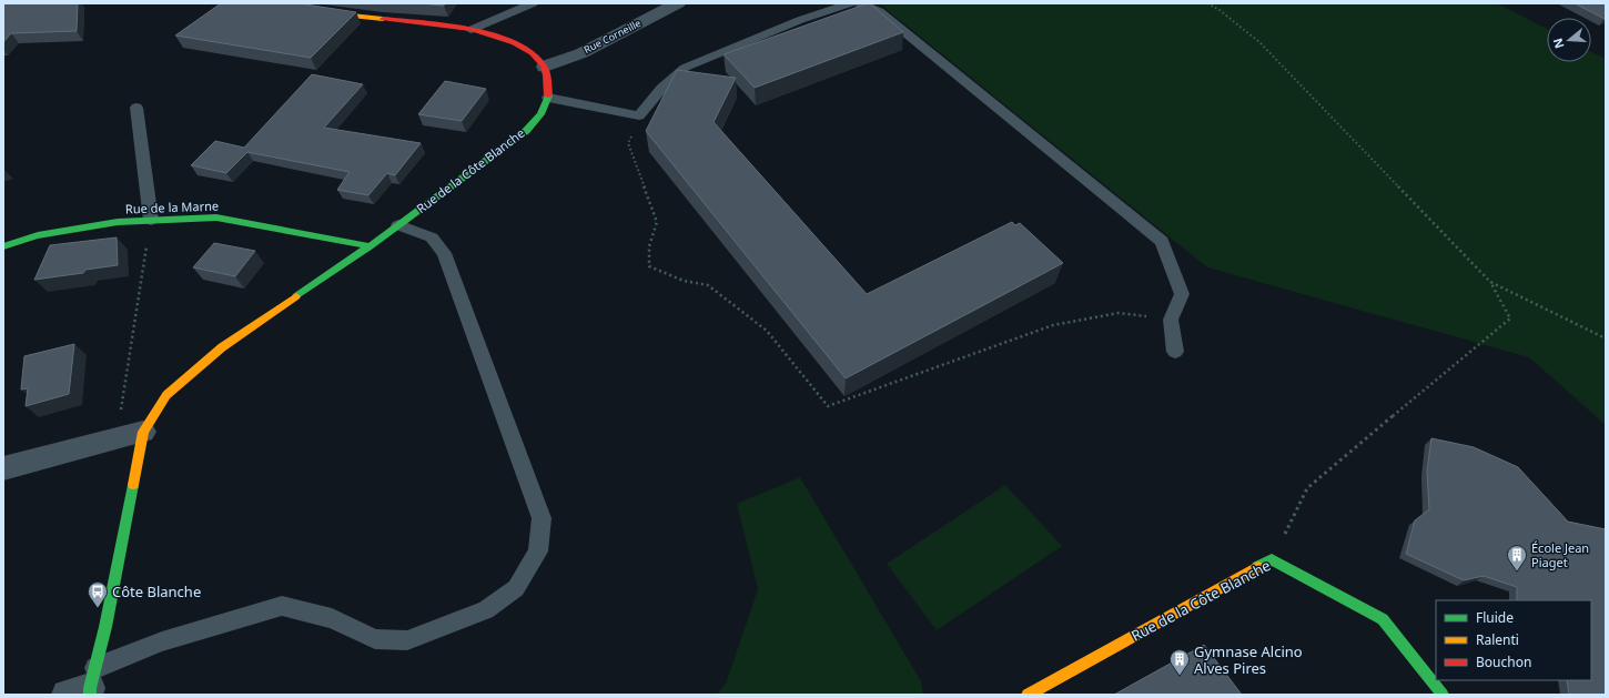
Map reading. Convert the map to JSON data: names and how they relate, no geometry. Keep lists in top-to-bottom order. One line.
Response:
{"streets":{"street":["Rue Corneille","Rue de la Côte Blanche","Rue de la Marne"]},"crossings":[["Rue de la Côte Blanche","Rue de la Marne"]],"places":{"building":["École Jean Piaget","Gymnase Alcino Alves Pires"],"bus stop":["Côte Blanche"]},"legend":["Fluide","Ralenti","Bouchon"],"north":"left"}
